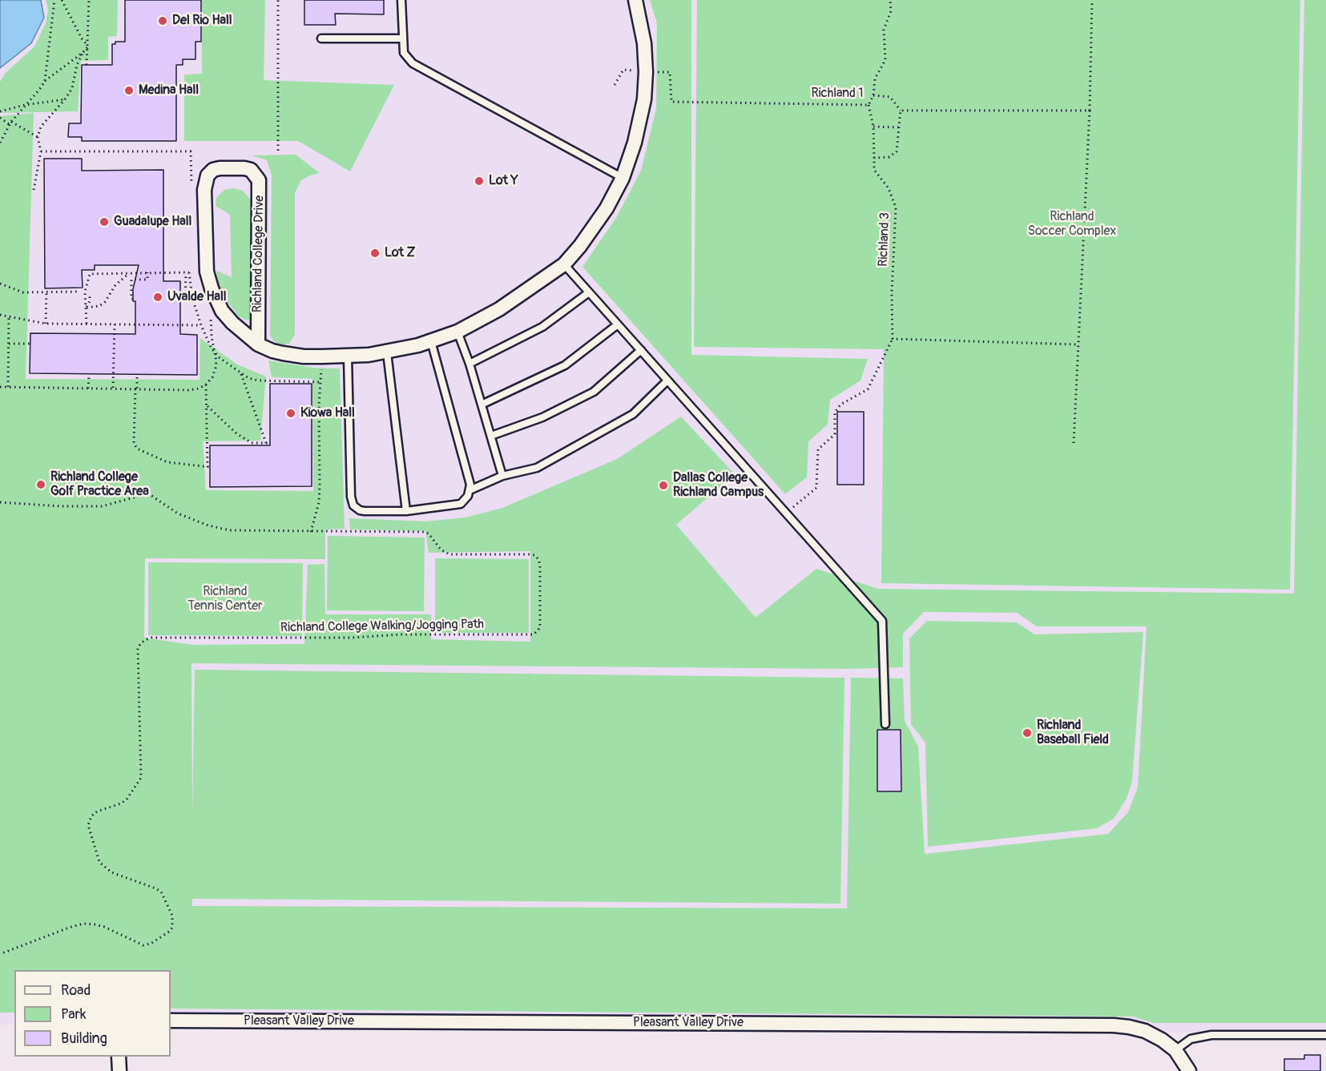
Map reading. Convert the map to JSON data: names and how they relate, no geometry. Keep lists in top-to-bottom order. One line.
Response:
{"streets":{"street":["Richland College Drive","Pleasant Valley Drive"],"path":["Richland 1","Richland 3","Richland College Walking/Jogging Path"]},"crossings":[["Richland 1","Richland 3"]],"parks":["Richland Soccer Complex","Richland Tennis Center"],"places":["Del Rio Hall","Medina Hall","Lot Y","Guadalupe Hall","Lot Z","Uvalde Hall","Kiowa Hall","Richland College Golf Practice Area","Dallas College Richland Campus","Richland Baseball Field"],"legend":["Road","Park","Building"]}
